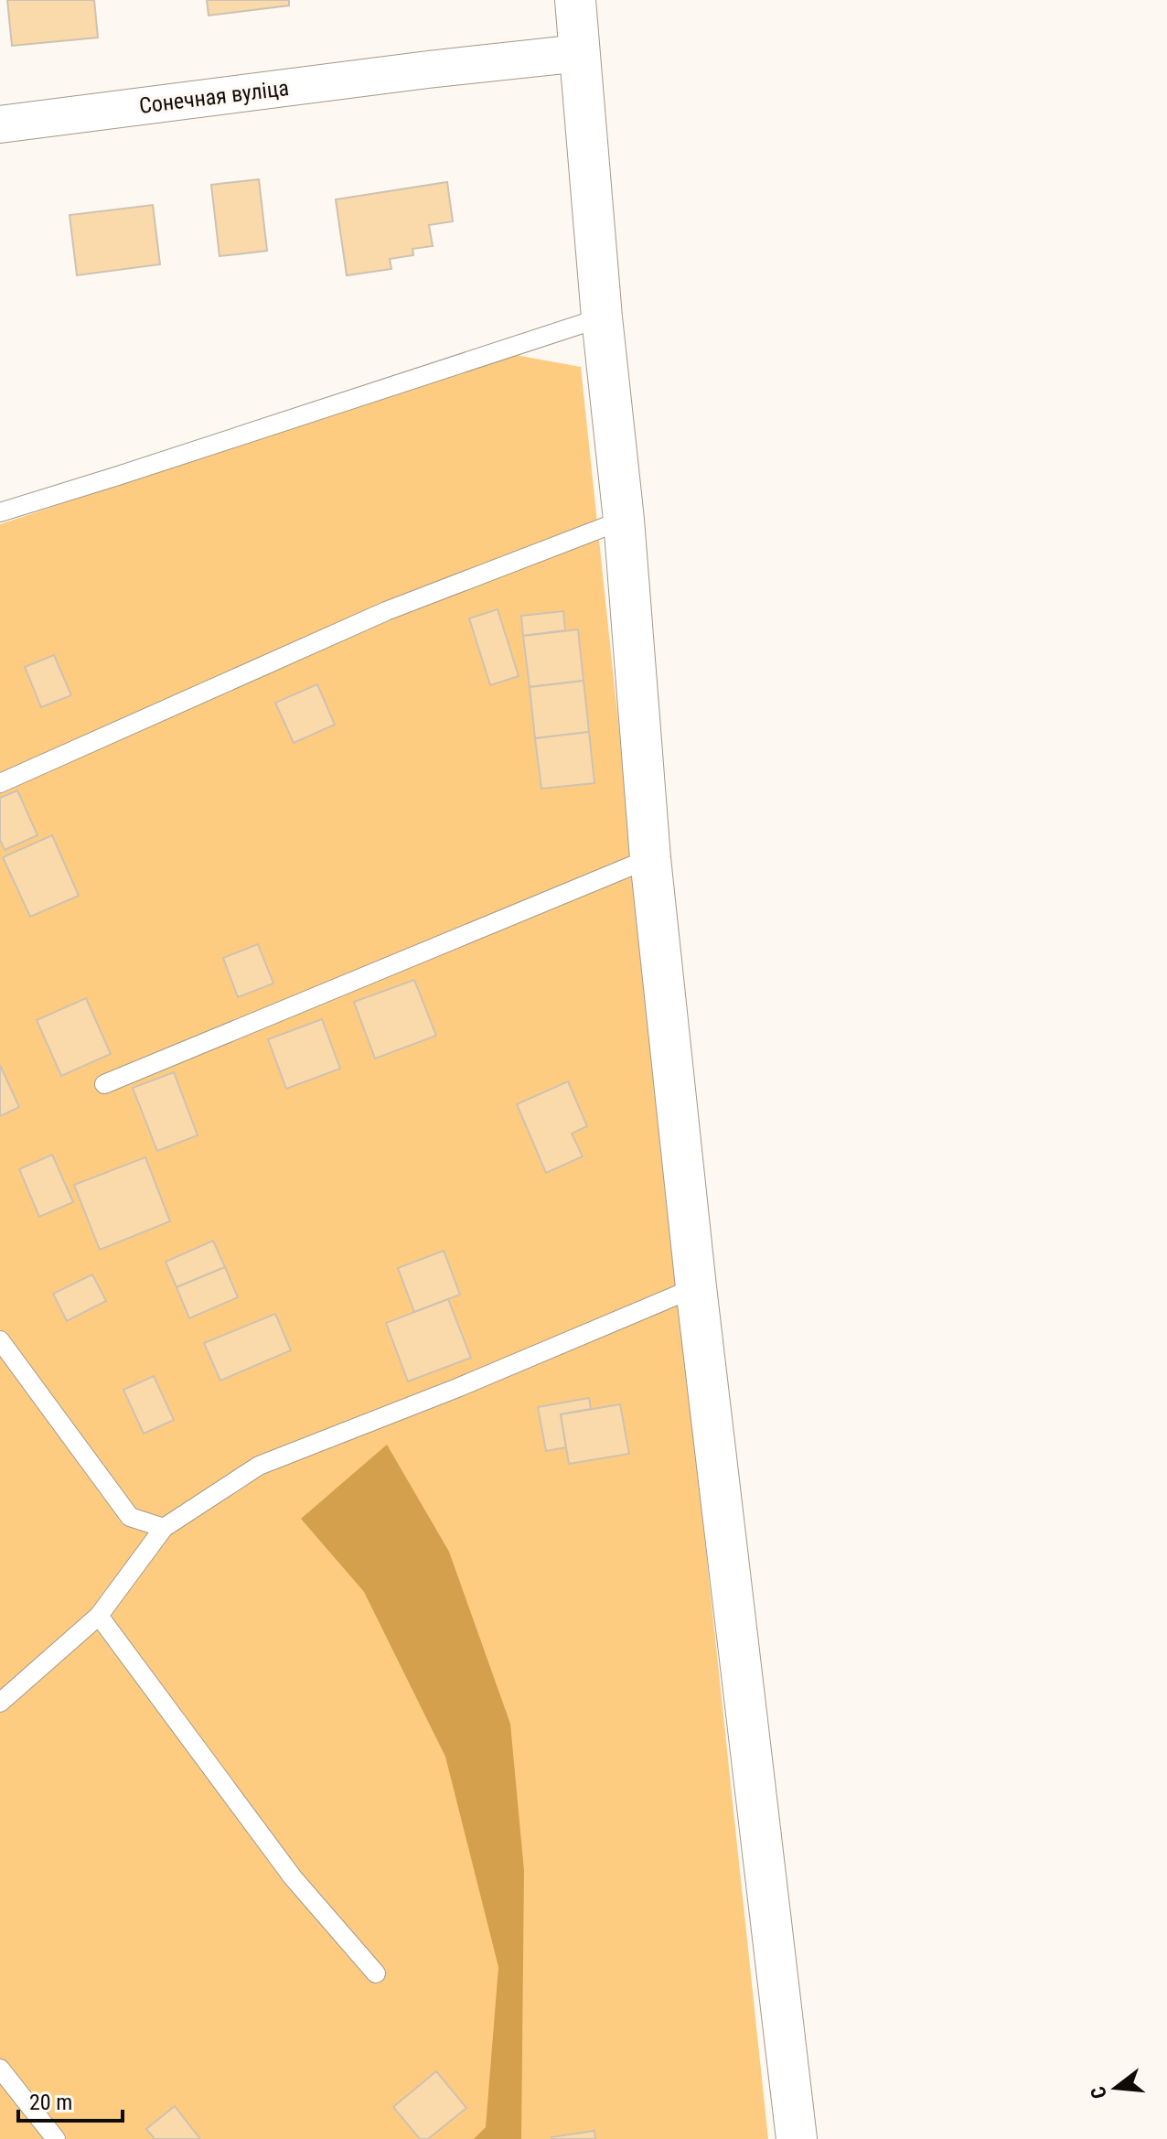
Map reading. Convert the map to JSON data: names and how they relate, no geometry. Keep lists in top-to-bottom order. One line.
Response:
{"streets":{"street":["Сонечная вуліца"]},"scale_bar":"20 m","north":"left"}
